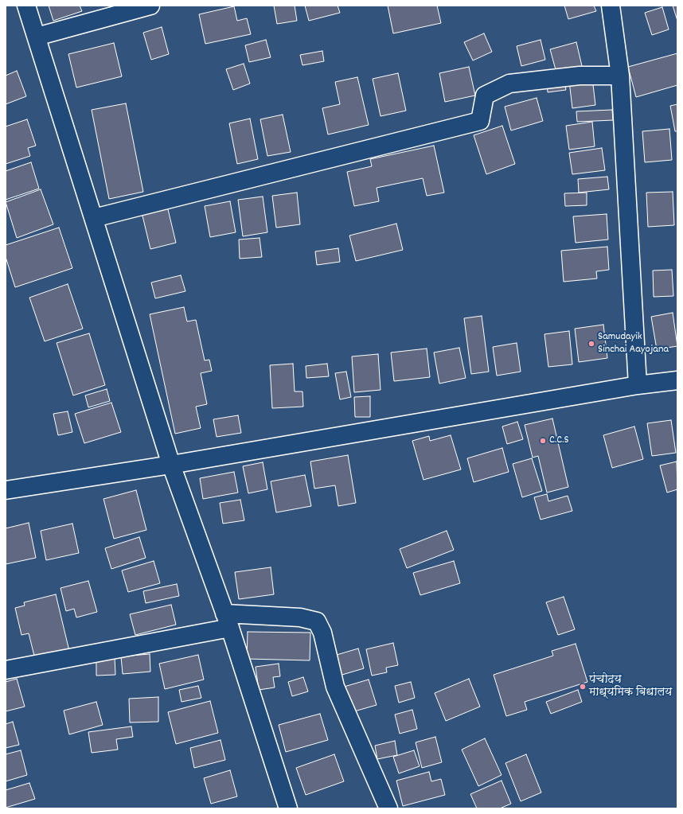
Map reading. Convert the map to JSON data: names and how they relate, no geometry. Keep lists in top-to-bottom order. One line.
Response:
{"places":["Samudayik Sinchai Aayojana","C.C.S","पंचोदय माध्यमिक बिधालय"]}
